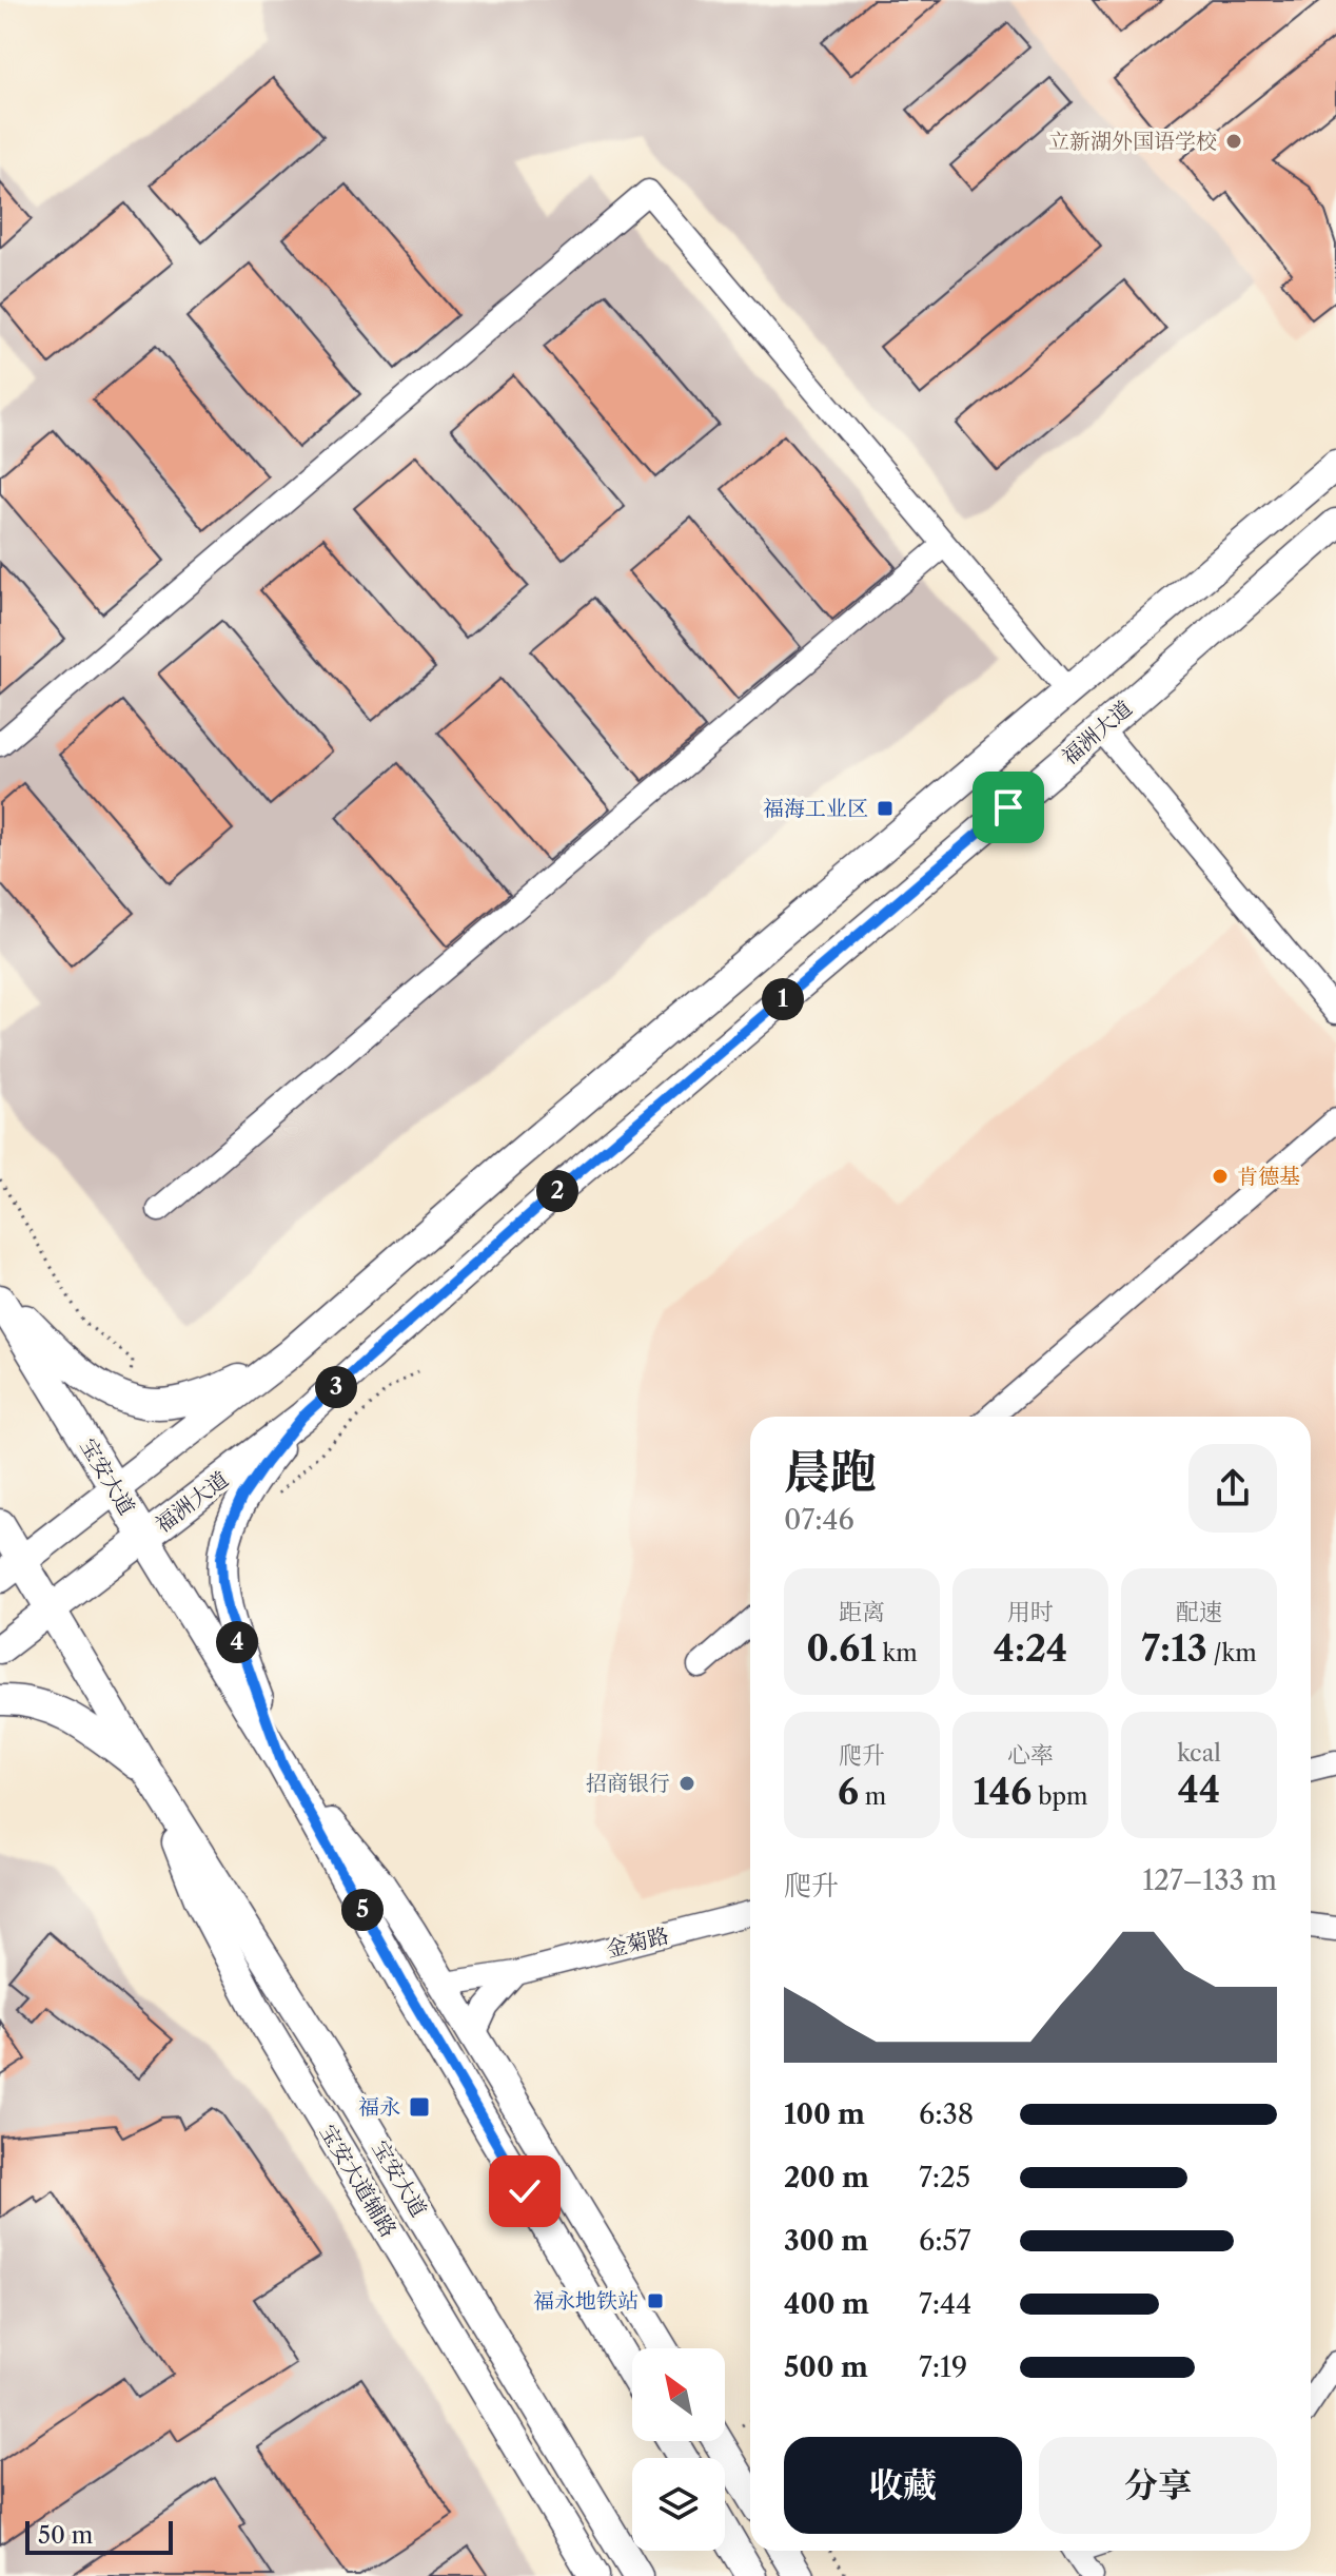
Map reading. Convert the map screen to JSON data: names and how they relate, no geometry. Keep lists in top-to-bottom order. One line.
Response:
{"streets":{"main road":["福洲大道","宝安大道","宝安大道辅路"],"street":["金菊路"]},"crossings":[["福洲大道","宝安大道"],["宝安大道","宝安大道辅路"]],"places":{"other":["立新湖外国语学校","肯德基","招商银行"],"transit":["福海工业区","福永","福永地铁站"]},"scale_bar":"50 m","north":"top left","page":{"pins":["1","2","3","4","5"],"heading":["晨跑","07:46"],"stats":[["距离","0.61 km"],["用时","4:24"],["配速","7:13 /km"],["爬升","6 m"],["心率","146 bpm"],["kcal","44"]],"chart":["爬升","127–133 m"],"list":[{"name":"100 m","note":"6:38"},{"name":"200 m","note":"7:25"},{"name":"300 m","note":"6:57"},{"name":"400 m","note":"7:44"},{"name":"500 m","note":"7:19"}],"buttons":["收藏","分享"],"scale":"50 m"}}
